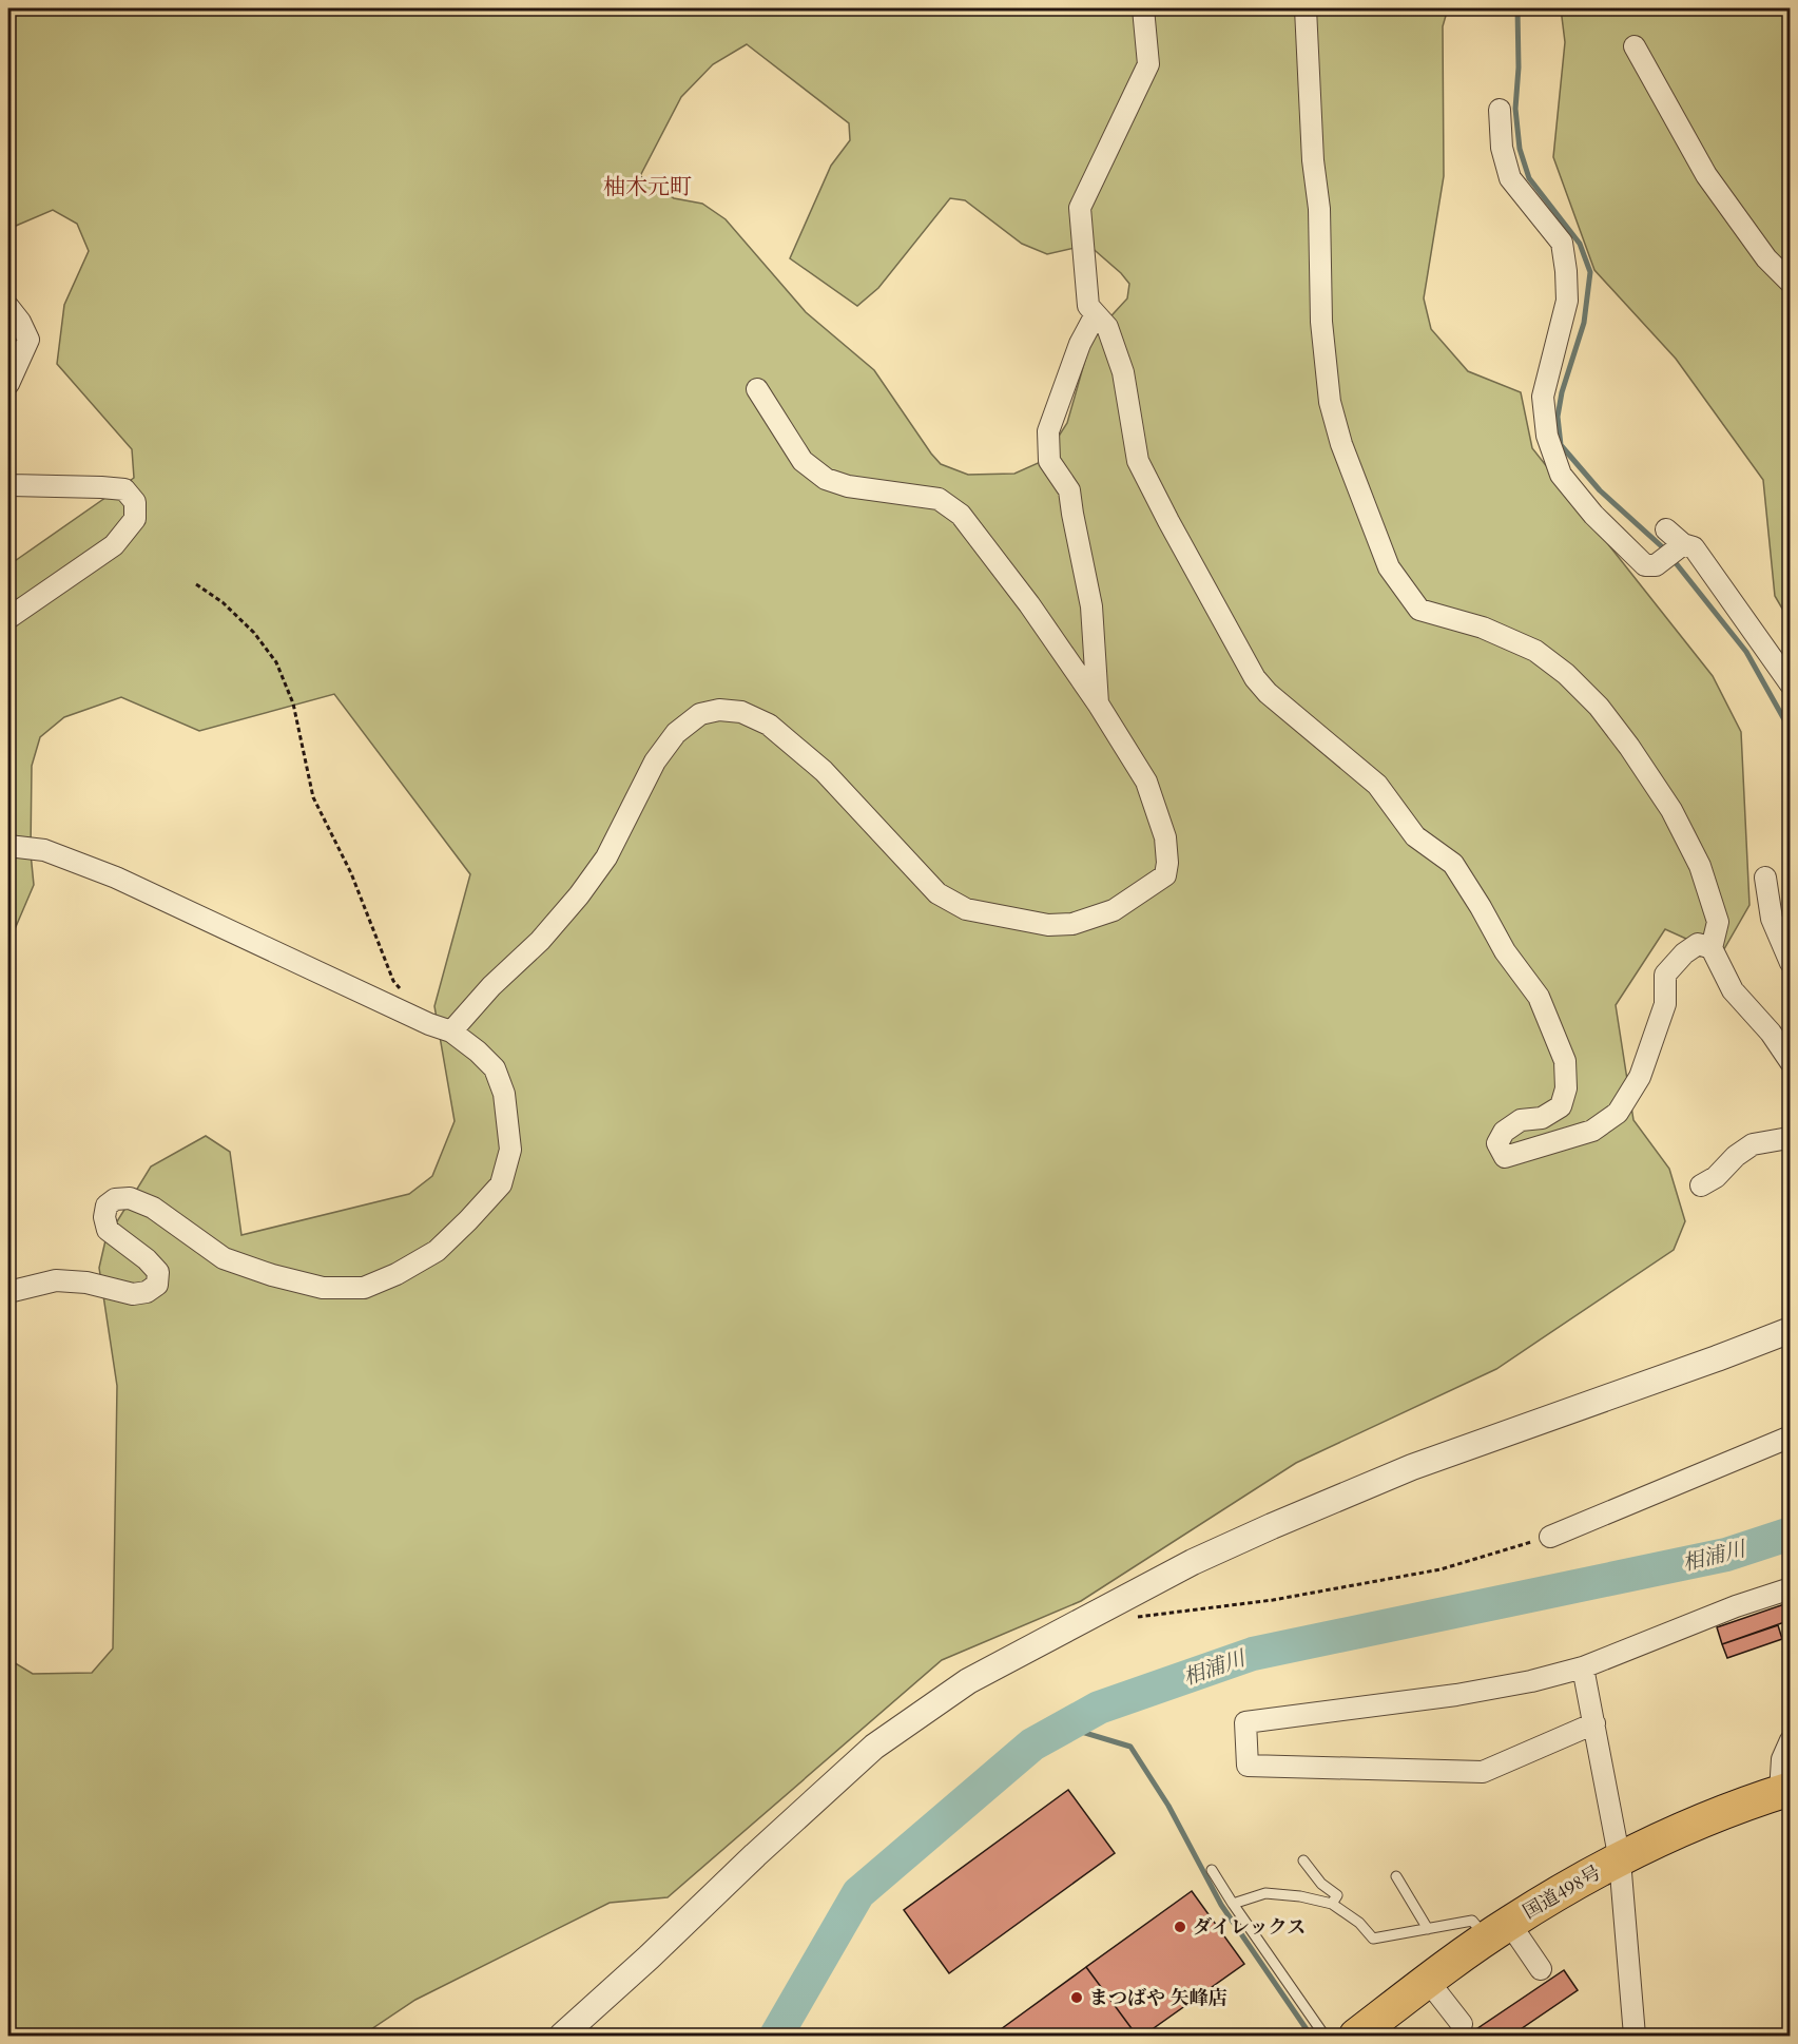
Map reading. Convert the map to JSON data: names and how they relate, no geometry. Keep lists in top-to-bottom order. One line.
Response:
{"streets":{"highway":["国道498号"]},"districts":["柚木元町"],"water":["相浦川"],"places":["ダイレックス","まつばや 矢峰店"]}
